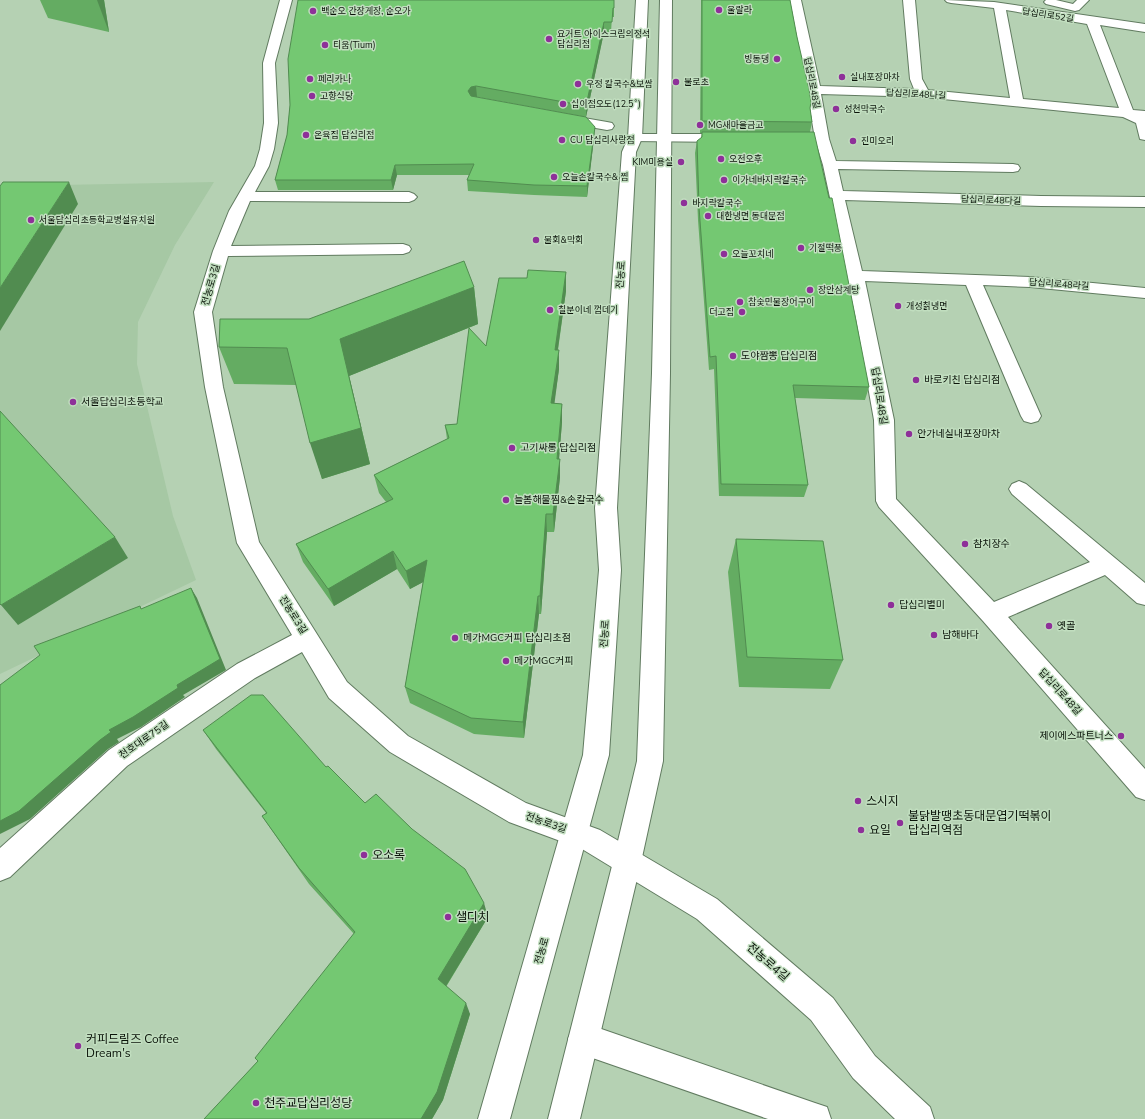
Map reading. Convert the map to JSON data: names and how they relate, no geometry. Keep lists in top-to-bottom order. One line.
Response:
{"streets":{"street":["답십리로52길","답십리로48길","답십리로48나길","답십리로48다길","전농로","답십리로48라길","전농로3길","천호대로75길","전농로4길"]},"crossings":[["답십리로48길","답십리로48나길"],["답십리로48길","답십리로48다길"],["답십리로48길","답십리로48라길"],["전농로","전농로3길"],["전농로","전농로4길"],["전농로3길","천호대로75길"],["전농로3길","전농로4길"]],"places":["울랄라","백순오 간장게장, 순오가","요거트 아이스크림의정석 답십리점","티움(Tium)","빙동댕","실내포장마차","페리카나","불로초","우정 칼국수&보쌈","고향식당","십이점오도(12.5˚)","성천막국수","MG새마을금고","온육집 답십리점","CU 답십리사랑점","진미오리","오전오후","KIM미용실","오늘손칼국수& 찜","이가네바지락칼국수","바지락칼국수","대한냉면 동대문점","서울답십리초등학교병설유치원","물회&막회","기절떡풍","오늘꼬치네","장안삼계탕","참숯민물장어구이","개성칡냉면","칠분이네 껍데기","더고집","도야짬뽕 답십리점","바로키친 답십리점","서울답십리초등학교","안가네실내포장마차","고기싸롱 답십리점","늘봄해물찜&손칼국수","참치장수","답십리별미","옛골","남해바다","메가MGC커피 답십리초점","메가MGC커피","제이에스파트너스","스시지","불닭발땡초동대문엽기떡볶이 답십리역점","요일","오소록","샐디치","커피드림즈 Coffee Dream's","천주교답십리성당"]}
